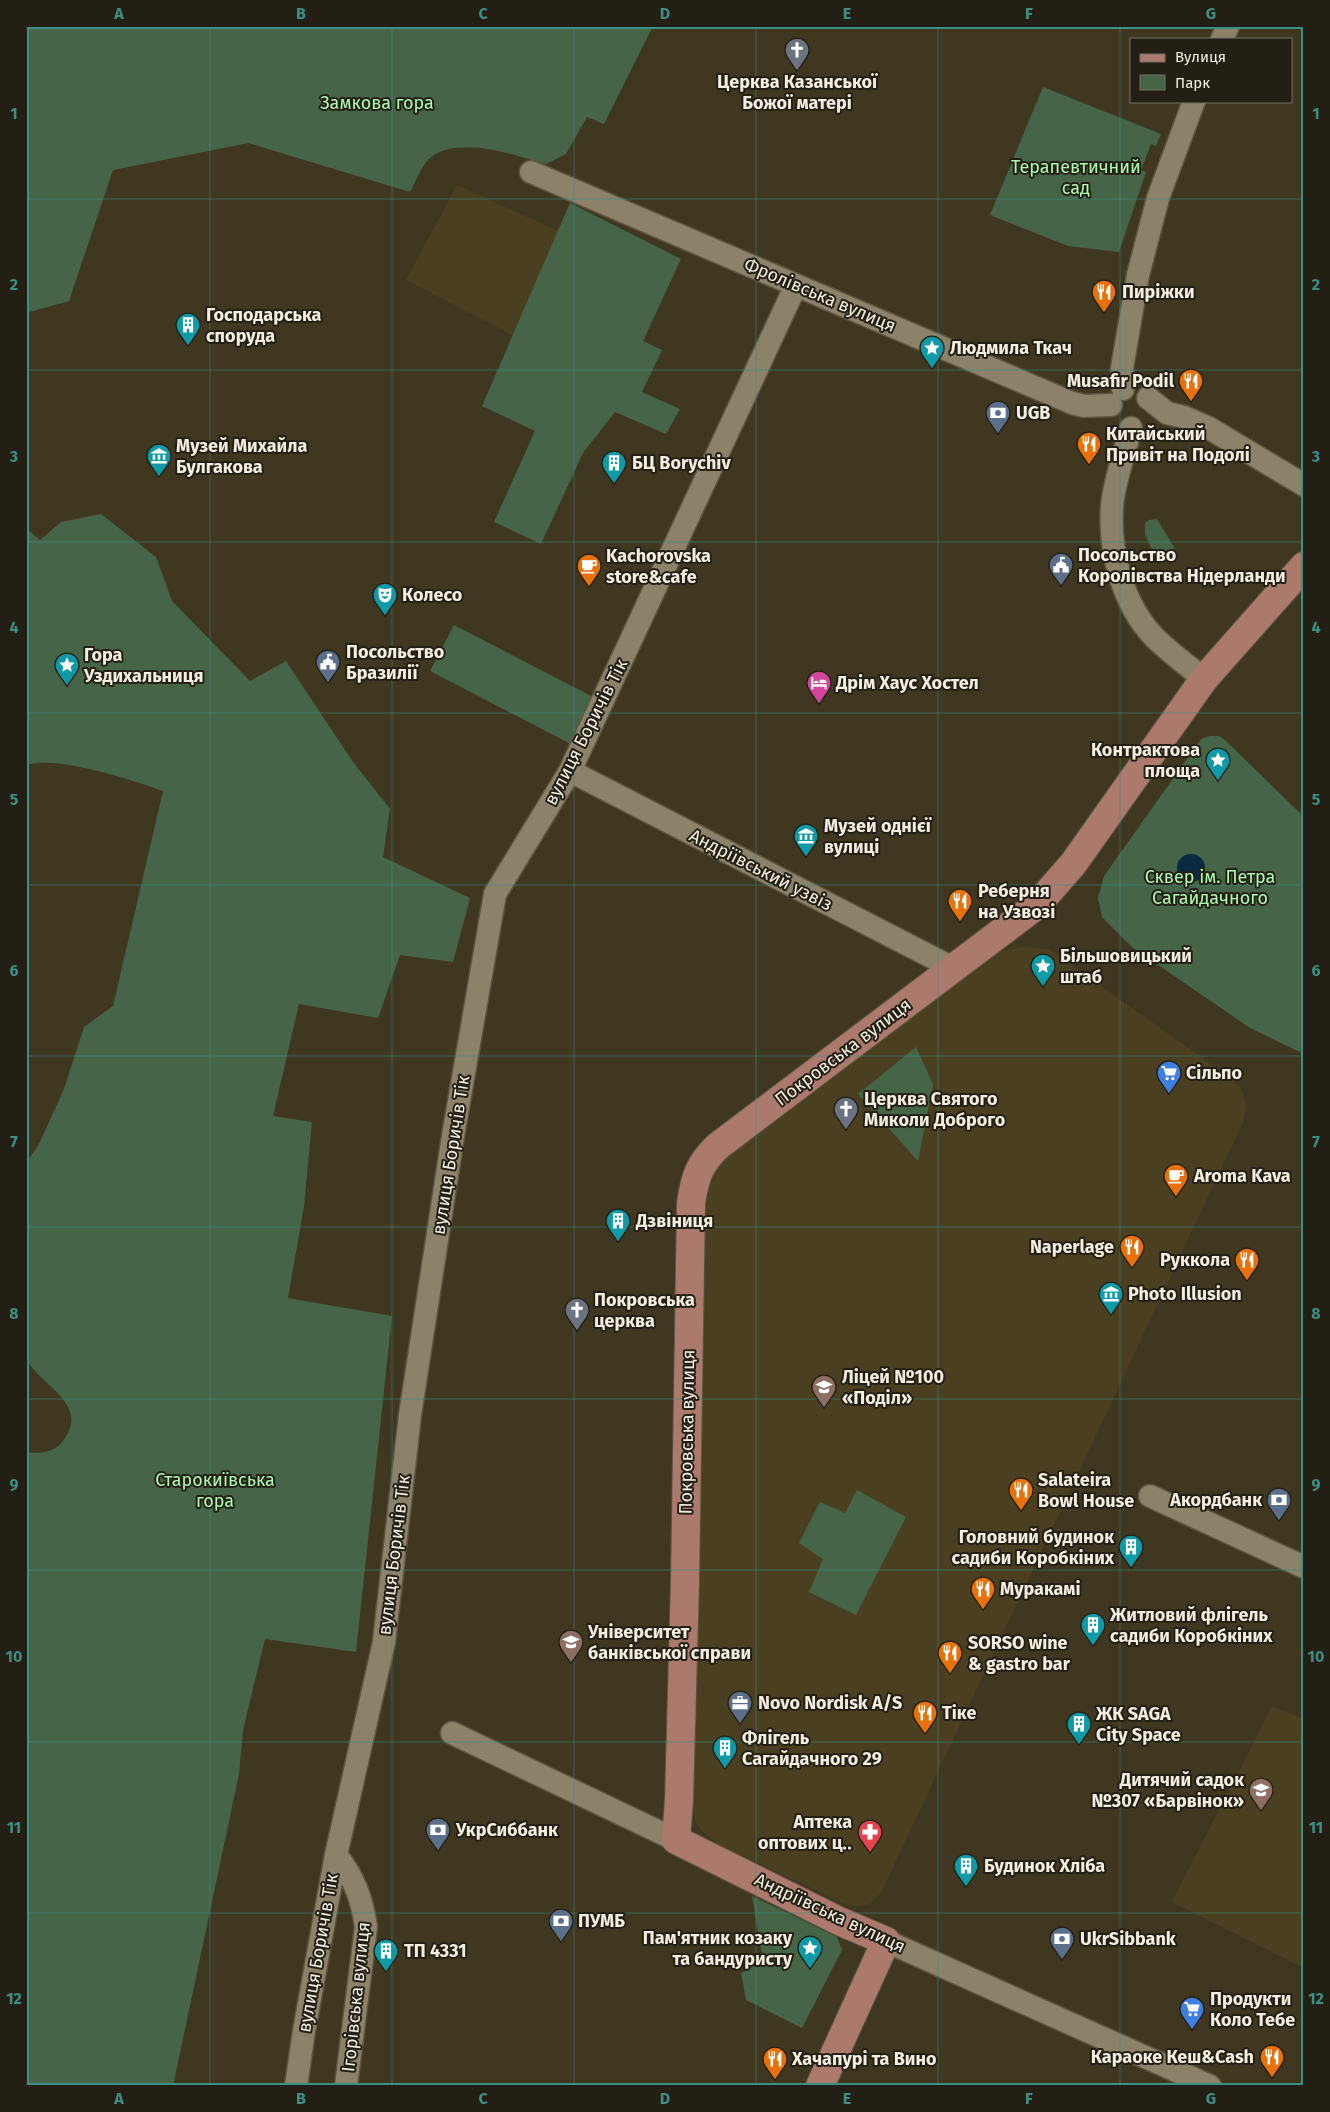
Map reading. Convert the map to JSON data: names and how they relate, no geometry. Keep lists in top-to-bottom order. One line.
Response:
{"streets":{"street":["Фролівська вулиця","вулиця Боричів Тік","Андріївський узвіз","Покровська вулиця","Андріївська вулиця","Ігорівська вулиця"]},"crossings":[["Фролівська вулиця","вулиця Боричів Тік"],["вулиця Боричів Тік","Андріївський узвіз"],["вулиця Боричів Тік","Ігорівська вулиця"],["Андріївський узвіз","Покровська вулиця"],["Покровська вулиця","Андріївська вулиця"]],"parks":["Замкова гора","Терапевтичний сад","Сквер ім. Петра Сагайдачного","Старокиївська гора"],"places":{"church":["Церква Казанської Божої матері","Церква Святого Миколи Доброго","Покровська церква"],"restaurant":["Пиріжки","Musafir Podil","Китайський Привіт на Подолі","Реберня на Узвозі","Naperlage","Руккола","Salateira Bowl House","Муракамі","SORSO wine & gastro bar","Тіке","Караоке Кеш&Cash","Хачапурі та Вино"],"building":["Господарська споруда","БЦ Borychiv","Дзвіниця","Головний будинок садиби Коробкіних","Житловий флігель садиби Коробкіних","ЖК SAGA City Space","Флігель Сагайдачного 29","Будинок Хліба","ТП 4331"],"place":["Людмила Ткач","Гора Уздихальниця","Контрактова площа","Більшовицький штаб","Пам'ятник козаку та бандуристу"],"bank":["UGB","Акордбанк","УкрСиббанк","ПУМБ","UkrSibbank"],"museum":["Музей Михайла Булгакова","Музей однієї вулиці","Photo Illusion"],"public building":["Посольство Королівства Нідерланди","Посольство Бразилії"],"cafe":["Kachorovska store&cafe","Aroma Kava"],"theatre":["Колесо"],"hotel":["Дрім Хаус Хостел"],"supermarket":["Сільпо","Продукти Коло Тебе"],"school or university":["Ліцей №100 «Поділ»","Університет банківської справи","Дитячий садок №307 «Барвінок»"],"office":["Novo Nordisk A/S"],"pharmacy":["Аптека оптових ц‥"]},"legend":["Вулиця","Парк"],"grid":{"columns":["A","B","C","D","E","F","G"],"rows":["1","2","3","4","5","6","7","8","9","10","11","12"]}}
